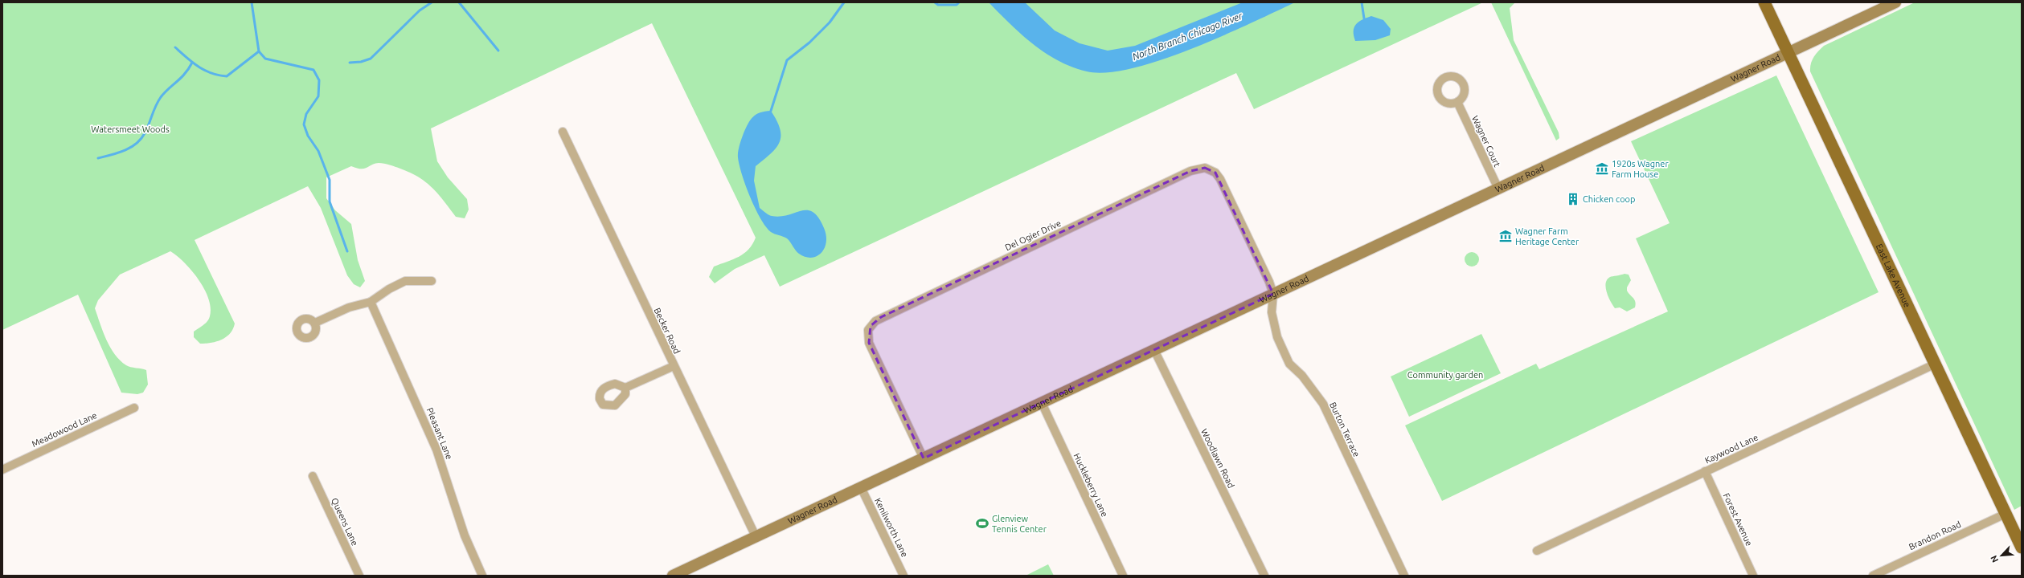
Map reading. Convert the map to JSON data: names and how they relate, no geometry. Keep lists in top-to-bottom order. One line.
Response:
{"streets":{"main road":["East Lake Avenue"],"street":["Wagner Road","Wagner Court","Del Ogier Drive","Becker Road","Meadowood Lane","Burton Terrace","Pleasant Lane","Kaywood Lane","Woodlawn Road","Huckleberry Lane","Forest Avenue","Queens Lane","Kenilworth Lane","Brandon Road"]},"crossings":[["Wagner Road","Wagner Court"],["Wagner Road","Del Ogier Drive"],["Wagner Road","East Lake Avenue"],["Wagner Road","Becker Road"],["Wagner Road","Burton Terrace"],["Wagner Road","Woodlawn Road"],["Wagner Road","Huckleberry Lane"],["Wagner Road","Kenilworth Lane"],["Del Ogier Drive","Burton Terrace"],["East Lake Avenue","Kaywood Lane"],["East Lake Avenue","Brandon Road"],["Kaywood Lane","Forest Avenue"]],"water":["North Branch Chicago River"],"parks":["Watersmeet Woods","Community garden"],"places":{"museum":["1920s Wagner Farm House","Wagner Farm Heritage Center"],"building":["Chicken coop"],"sports":["Glenview Tennis Center"]},"north":"bottom left"}
